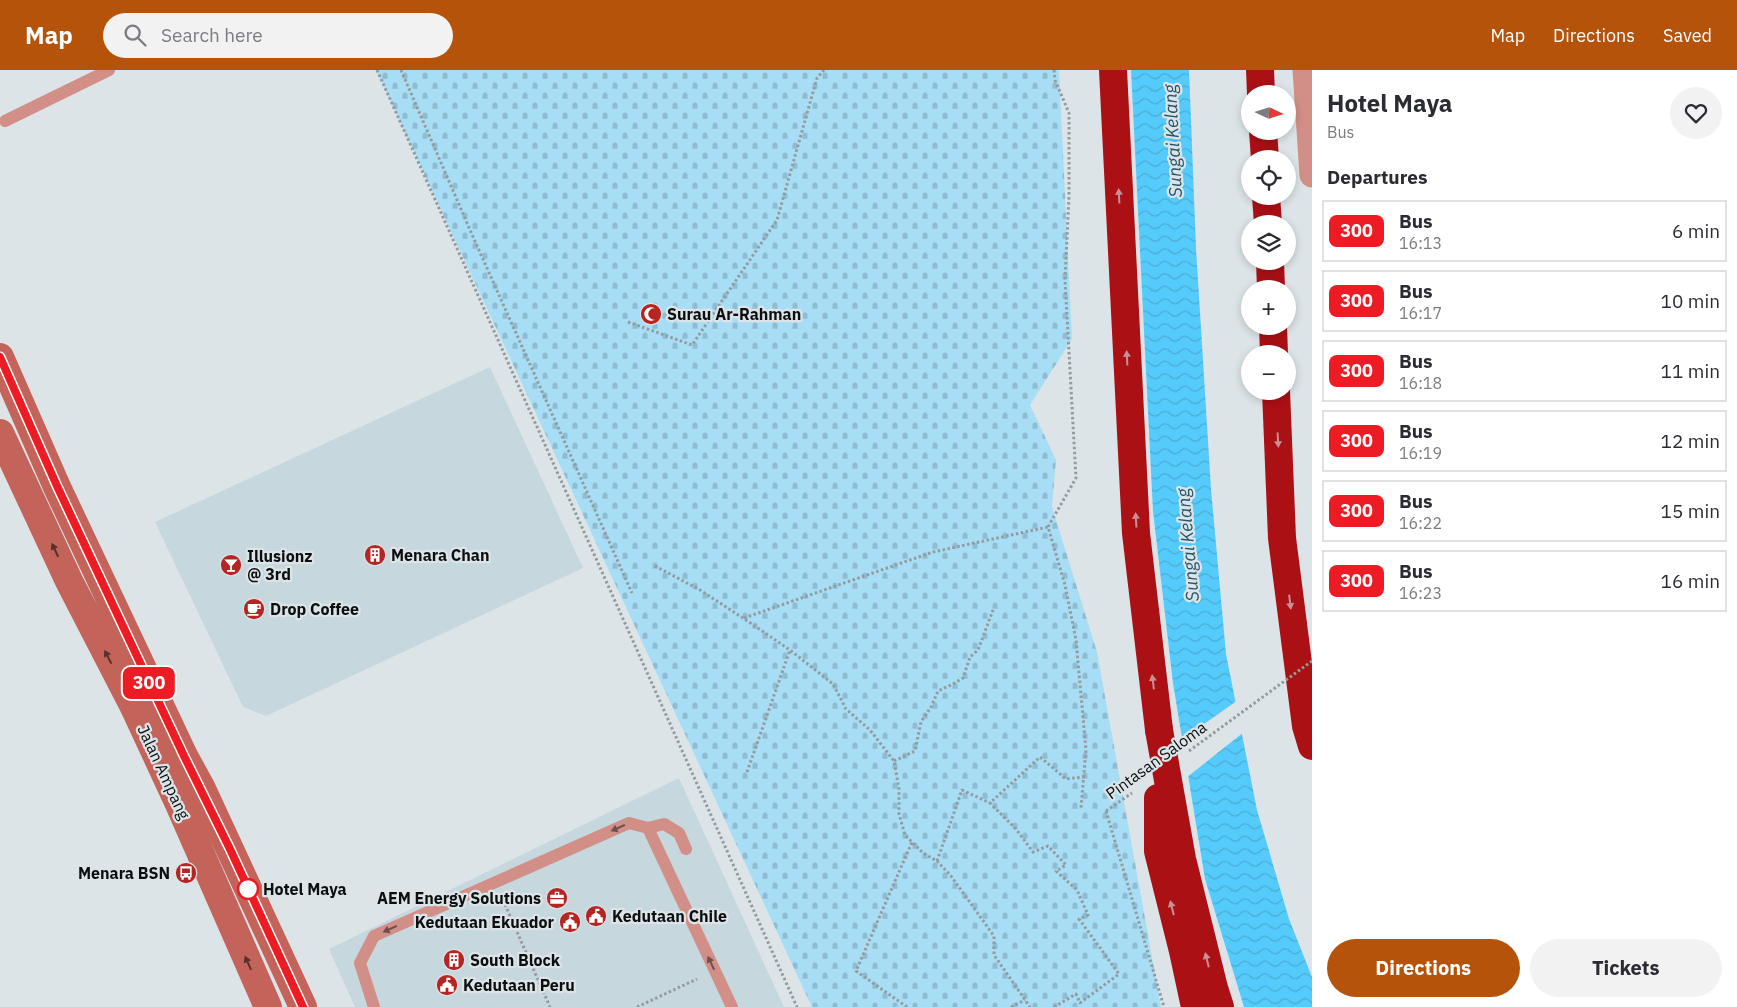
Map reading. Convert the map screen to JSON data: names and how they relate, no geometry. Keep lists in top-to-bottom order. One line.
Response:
{"streets":{"main road":["Jalan Ampang"],"path":["Pintasan Saloma"]},"water":["Sungai Kelang"],"places":{"mosque":["Surau Ar-Rahman"],"building":["Menara Chan","South Block"],"bar":["Illusionz @ 3rd"],"cafe":["Drop Coffee"],"bus stop":["Menara BSN"],"other":["Hotel Maya"],"office":["AEM Energy Solutions"],"public building":["Kedutaan Chile","Kedutaan Ekuador","Kedutaan Peru"]},"lines":["bus line 300"],"north":"right","page":{"header":"Map","search":"Search here","nav":["Map","Directions","Saved"],"on_map":"300","heading":[["Hotel Maya","Bus"],"Departures"],"map_buttons":["+","−"],"list":[{"mark":"300","name":"Bus","note":"16:13","value":"6 min"},{"mark":"300","name":"Bus","note":"16:17","value":"10 min"},{"mark":"300","name":"Bus","note":"16:18","value":"11 min"},{"mark":"300","name":"Bus","note":"16:19","value":"12 min"},{"mark":"300","name":"Bus","note":"16:22","value":"15 min"},{"mark":"300","name":"Bus","note":"16:23","value":"16 min"}],"buttons":["Directions","Tickets"]}}
